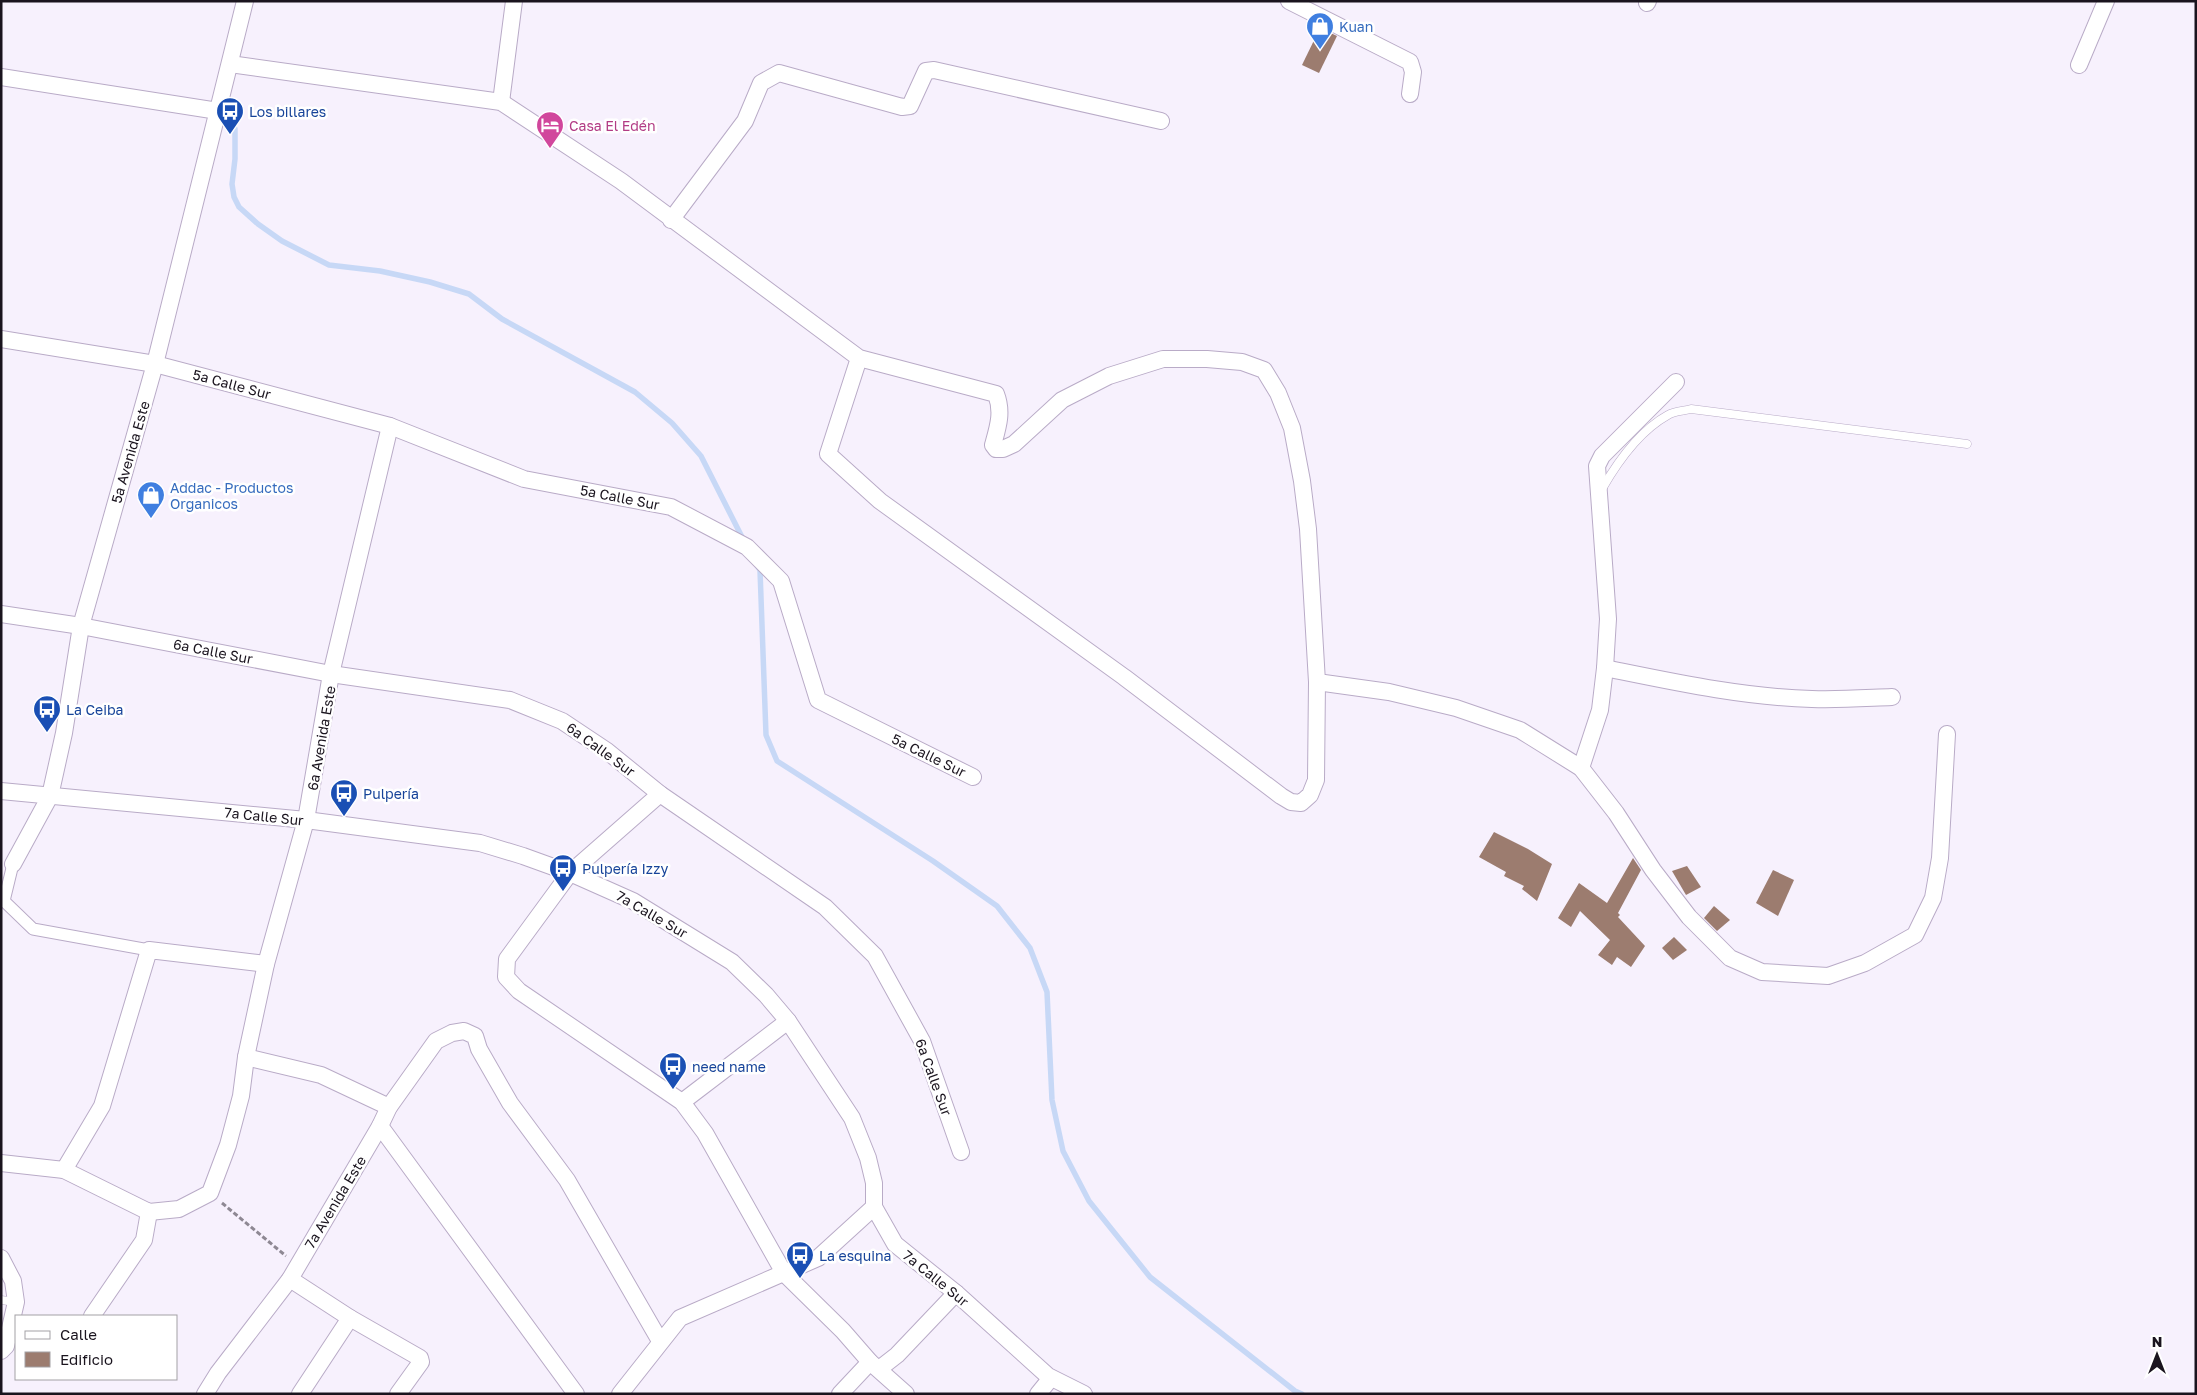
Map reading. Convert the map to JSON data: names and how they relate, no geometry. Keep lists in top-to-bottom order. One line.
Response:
{"streets":{"street":["5a Calle Sur","5a Avenida Este","6a Calle Sur","6a Avenida Este","7a Calle Sur","7a Avenida Este"]},"crossings":[["5a Calle Sur","5a Avenida Este"],["5a Calle Sur","6a Avenida Este"],["5a Avenida Este","6a Calle Sur"],["5a Avenida Este","7a Calle Sur"],["6a Calle Sur","6a Avenida Este"],["6a Avenida Este","7a Calle Sur"]],"places":{"shop":["Kuan","Addac - Productos Organicos"],"bus stop":["Los billares","La Ceiba","Pulpería","Pulpería Izzy","need name","La esquina"],"hotel":["Casa El Edén"]},"legend":["Calle","Edificio"],"north":"top"}
